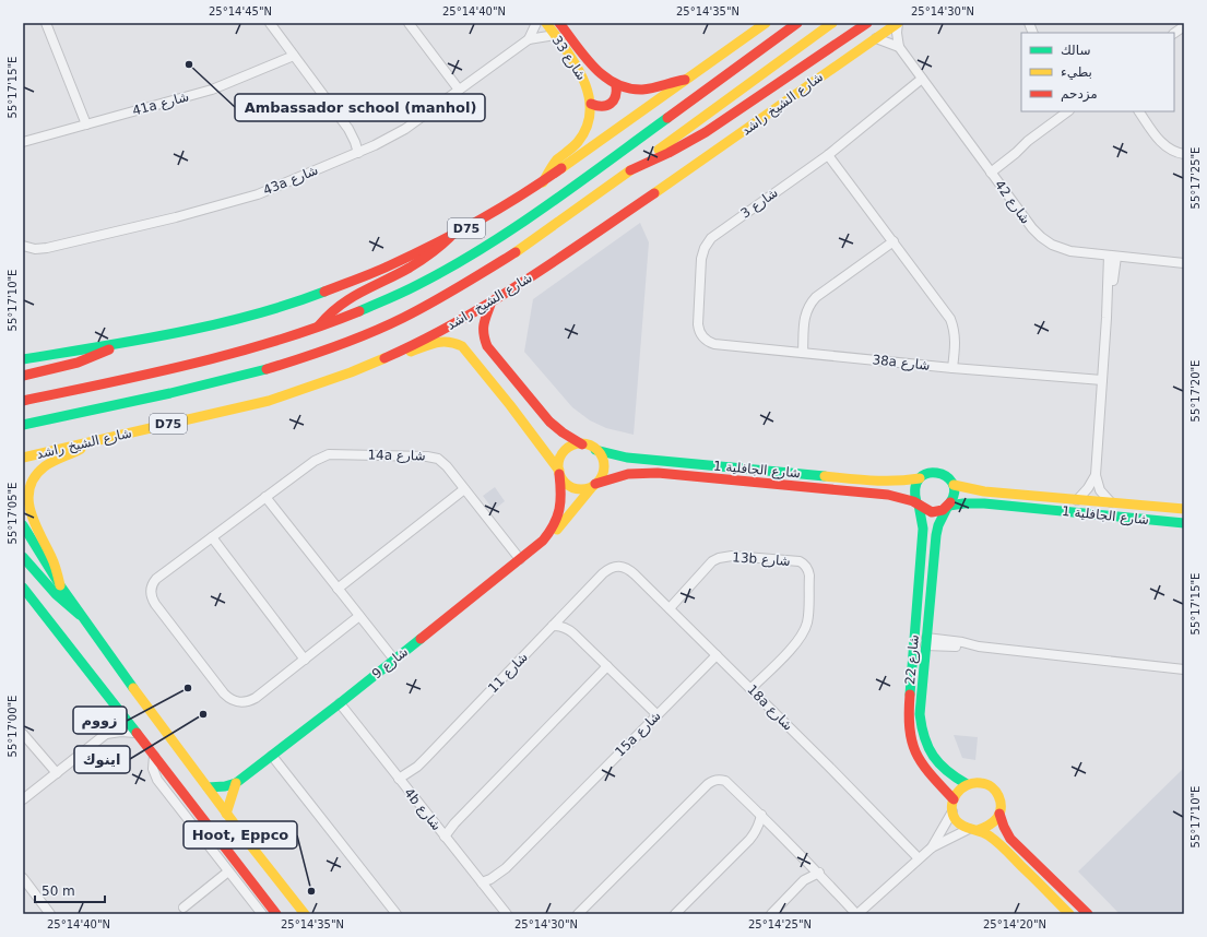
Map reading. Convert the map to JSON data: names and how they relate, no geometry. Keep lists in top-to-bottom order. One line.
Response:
{"streets":{"main road":["شارع 33","شارع الشيخ راشد","D75","شارع الجافلية 1","شارع 22","شارع 9"],"street":["41a شارع","43a شارع","شارع 42","شارع 3","38a شارع","14a شارع","13b شارع","شارع 11","18a شارع","15a شارع","4b شارع"]},"crossings":[["شارع 33","43a شارع"],["شارع 33","D75"],["شارع 42","شارع 3"],["شارع 3","38a شارع"],["14a شارع","شارع 9"],["شارع الجافلية 1","شارع 22"],["شارع الجافلية 1","شارع 9"],["13b شارع","18a شارع"],["شارع 9","4b شارع"],["شارع 11","18a شارع"],["شارع 11","4b شارع"],["18a شارع","15a شارع"],["15a شارع","4b شارع"]],"places":["Ambassador school (manhol)","زووم","اينوك","Hoot, Eppco"],"legend":["سالك","بطيء","مزدحم"],"scale_bar":"50 m","coordinates":["25°14'45\"N","25°14'40\"N","25°14'35\"N","25°14'30\"N","55°17'15\"E","55°17'25\"E","55°17'10\"E","55°17'20\"E","55°17'05\"E","55°17'00\"E","25°14'25\"N","25°14'20\"N"]}
